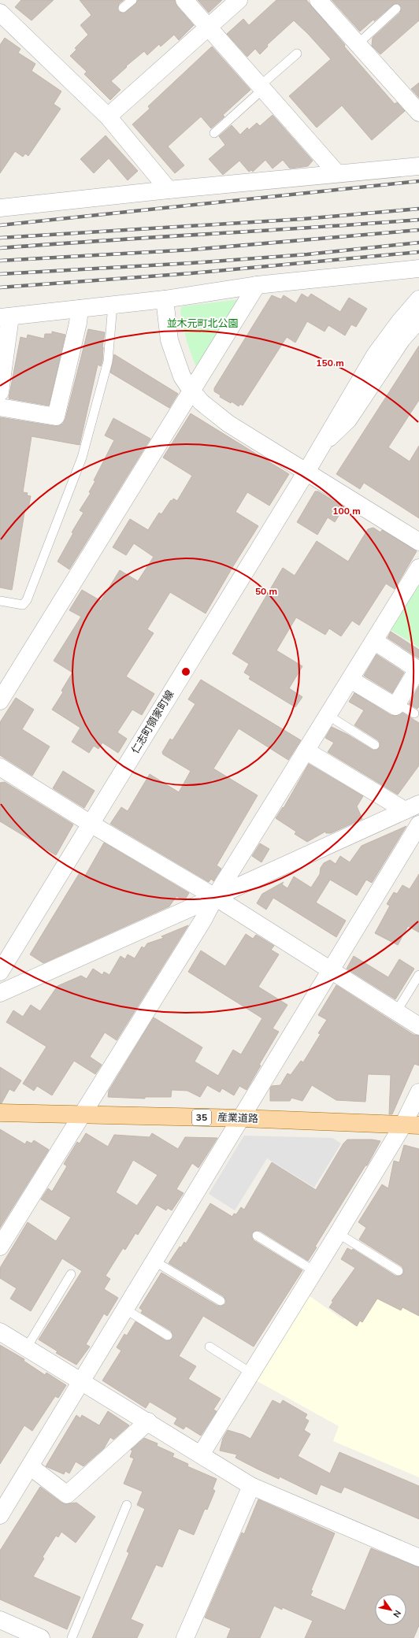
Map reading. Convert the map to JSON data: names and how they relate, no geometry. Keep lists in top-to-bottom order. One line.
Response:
{"streets":{"main road":["35","産業道路"],"street":["仁志町領家町線"]},"parks":["並木元町北公園"],"north":"bottom right","rings":["150 m","100 m","50 m"]}
